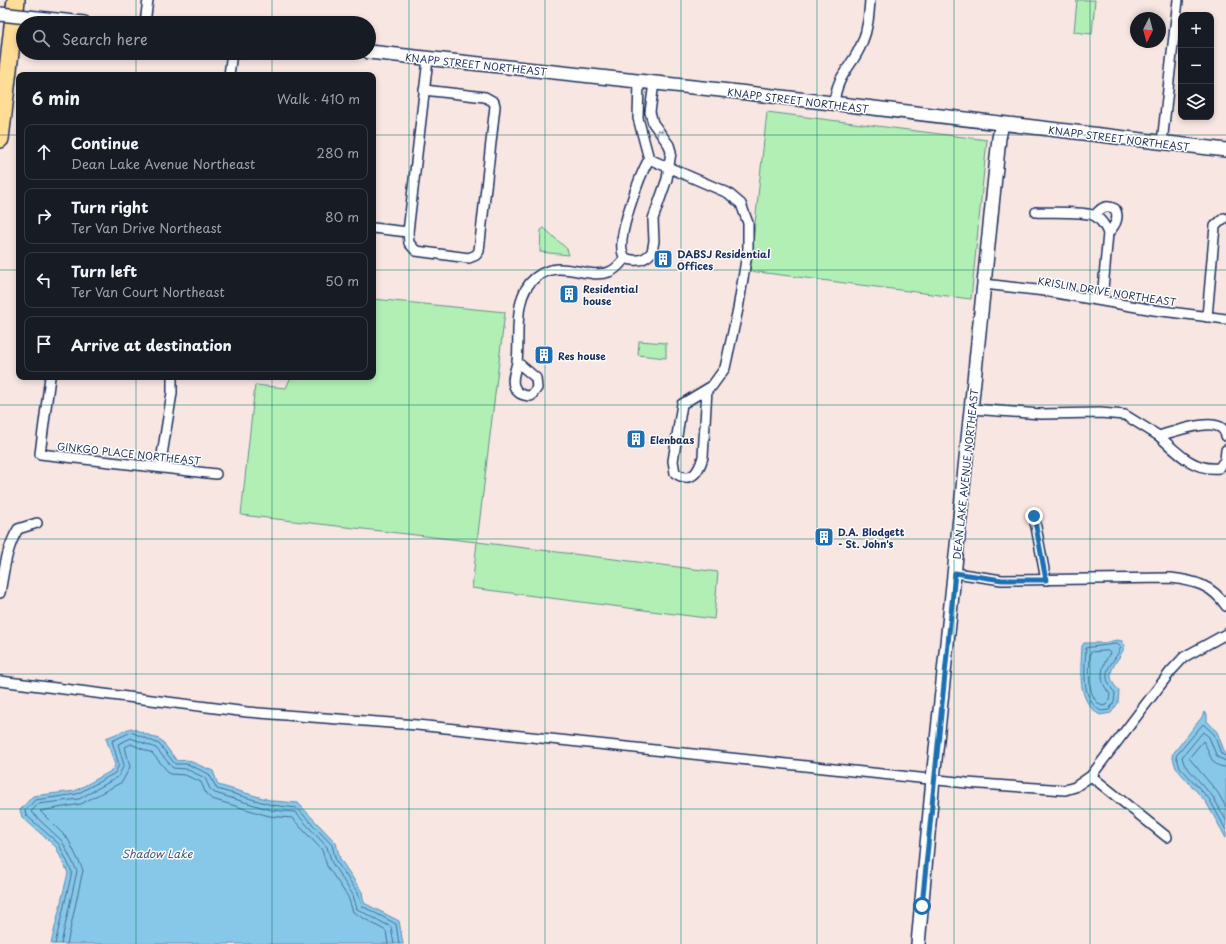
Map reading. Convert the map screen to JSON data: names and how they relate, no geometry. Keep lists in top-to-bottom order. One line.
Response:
{"streets":{"main road":["KNAPP STREET NORTHEAST","DEAN LAKE AVENUE NORTHEAST"],"street":["KRISLIN DRIVE NORTHEAST","GINKGO PLACE NORTHEAST"]},"crossings":[["KNAPP STREET NORTHEAST","DEAN LAKE AVENUE NORTHEAST"],["KRISLIN DRIVE NORTHEAST","DEAN LAKE AVENUE NORTHEAST"]],"water":["Shadow Lake"],"places":{"building":["DABSJ Residential Offices","Residential house","Res house","Elenbaas","D.A. Blodgett - St. John's"]},"north":"bottom","page":{"map_buttons":["+","−"],"search":"Search here","heading":["6 min","Walk · 410 m"],"list":[["Continue","Dean Lake Avenue Northeast","280 m"],["Turn right","Ter Van Drive Northeast","80 m"],["Turn left","Ter Van Court Northeast","50 m"],"Arrive at destination"]}}
